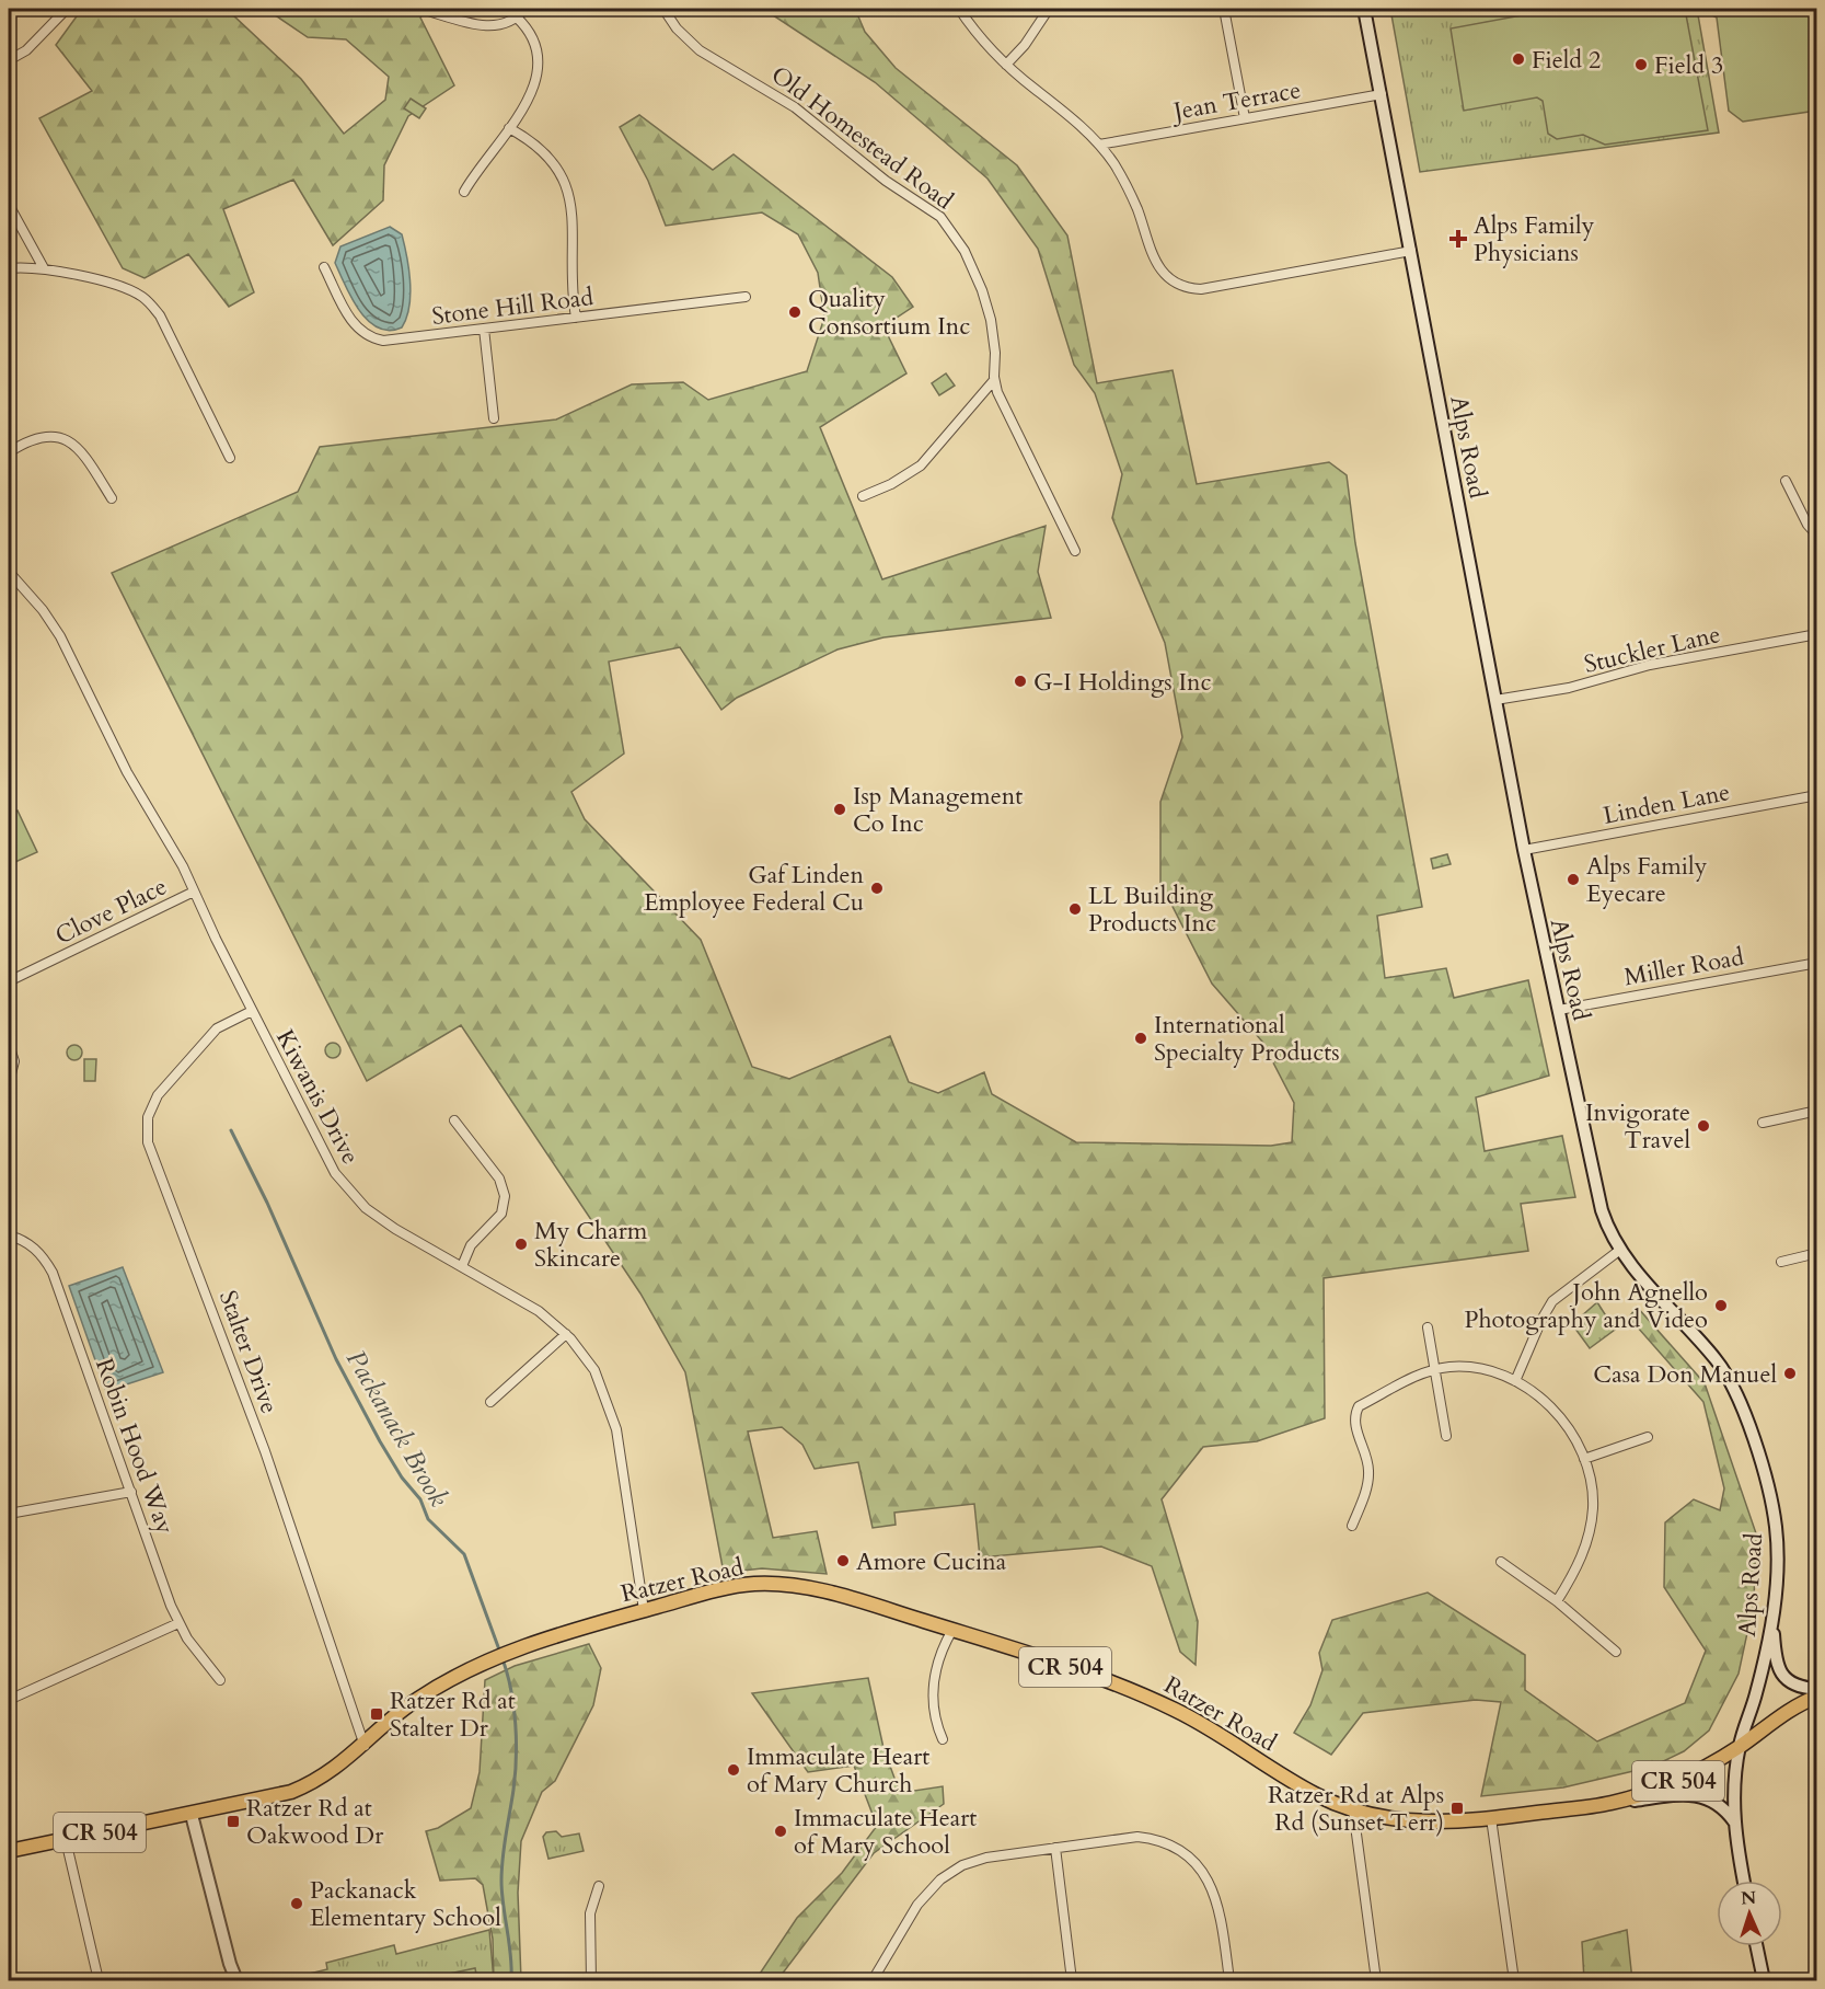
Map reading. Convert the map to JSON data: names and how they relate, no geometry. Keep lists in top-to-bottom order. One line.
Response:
{"streets":{"main road":["Alps Road","Ratzer Road","CR 504"],"street":["Jean Terrace","Old Homestead Road","Stone Hill Road","Stuckler Lane","Linden Lane","Clove Place","Miller Road","Kiwanis Drive","Stalter Drive","Robin Hood Way"]},"crossings":[["Jean Terrace","Alps Road"],["Alps Road","Stuckler Lane"],["Alps Road","Linden Lane"],["Alps Road","Miller Road"],["Alps Road","Ratzer Road"],["Clove Place","Kiwanis Drive"],["Kiwanis Drive","Stalter Drive"],["Kiwanis Drive","Ratzer Road"],["Stalter Drive","Ratzer Road"]],"water":["Packanack Brook"],"places":{"other":["Field 2","Field 3","Quality Consortium Inc","G-I Holdings Inc","Isp Management Co Inc","Alps Family Eyecare","Gaf Linden Employee Federal Cu","LL Building Products Inc","International Specialty Products","Invigorate Travel","My Charm Skincare","John Agnello Photography and Video","Casa Don Manuel","Amore Cucina","Immaculate Heart of Mary Church","Immaculate Heart of Mary School","Packanack Elementary School"],"health":["Alps Family Physicians"],"transit":["Ratzer Rd at Stalter Dr","Ratzer Rd at Alps Rd (Sunset Terr)","Ratzer Rd at Oakwood Dr"]},"north":"top"}
